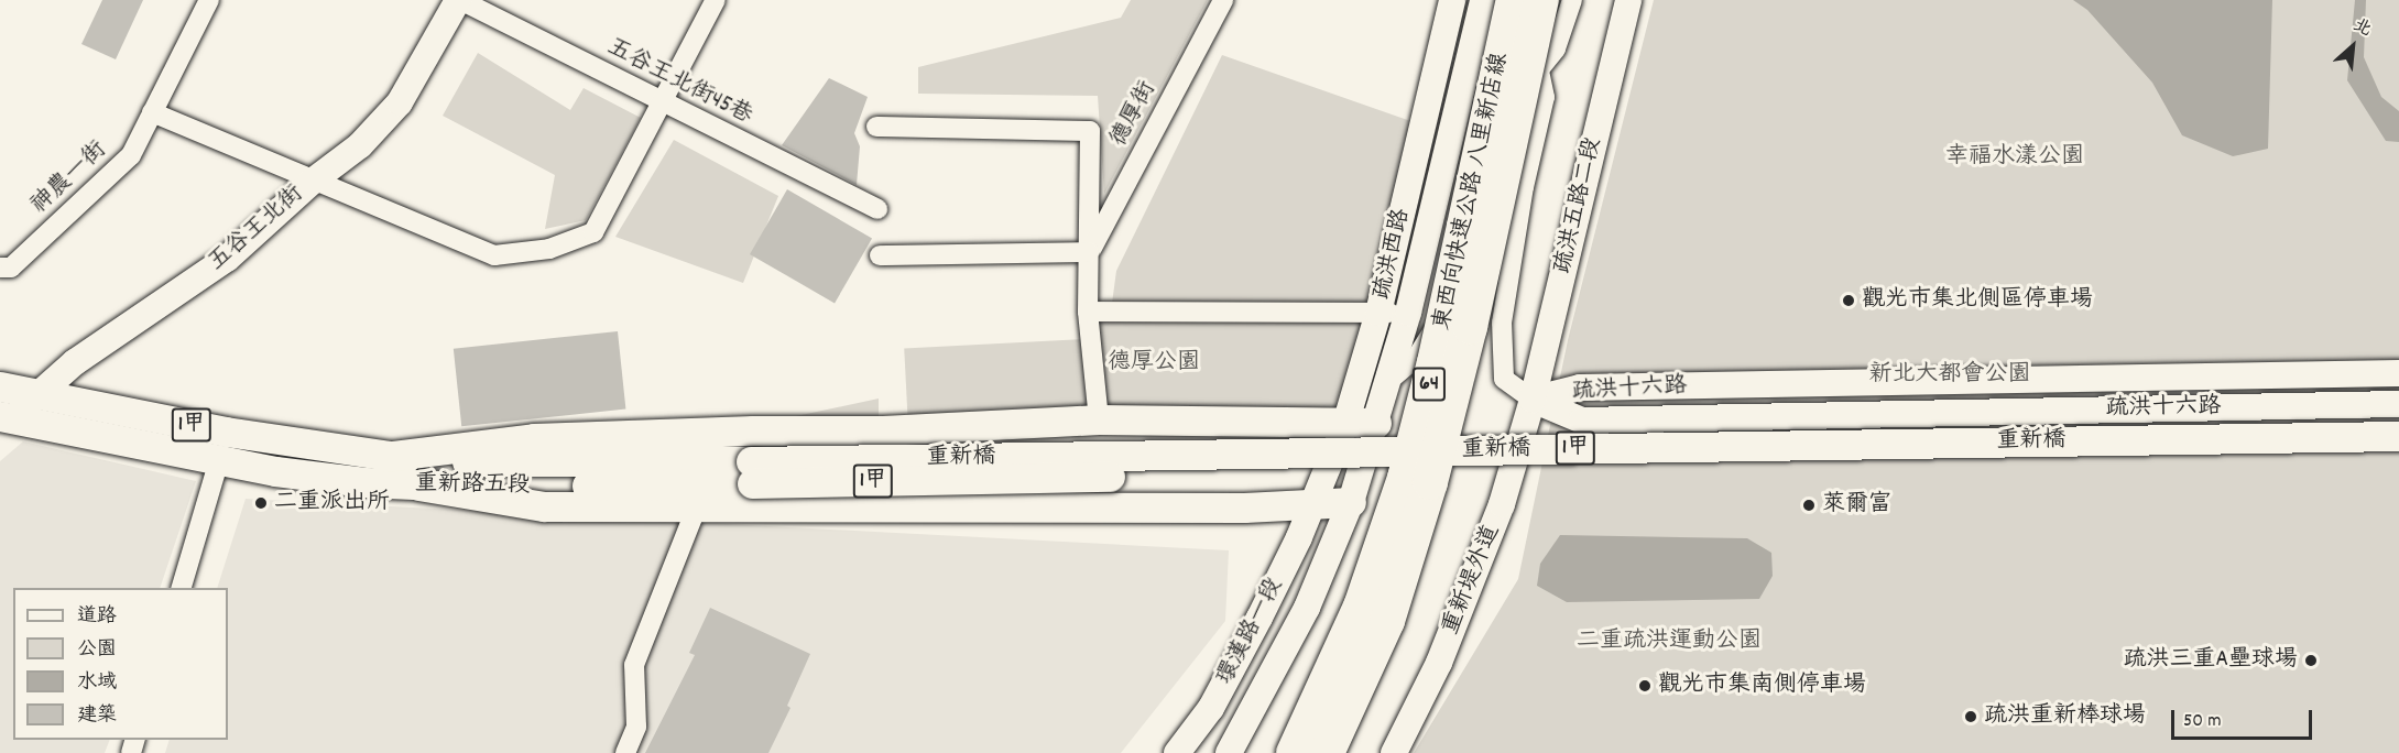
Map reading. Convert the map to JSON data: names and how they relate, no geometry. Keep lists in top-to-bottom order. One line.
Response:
{"streets":{"highway":["東西向快速公路 八里新店線","64"],"main road":["1甲","重新橋","重新路五段"],"street":["五谷王北街45巷","德厚街","神農一街","疏洪五路二段","五谷王北街","疏洪西路","疏洪十六路","重新堤外道","環漢路一段"]},"crossings":[["五谷王北街45巷","五谷王北街"],["疏洪五路二段","疏洪十六路"],["疏洪五路二段","重新堤外道"],["五谷王北街","重新路五段"],["疏洪西路","環漢路一段"],["疏洪十六路","重新堤外道"],["重新橋","重新路五段"]],"parks":["幸福水漾公園","德厚公園","新北大都會公園","二重疏洪運動公園"],"places":["觀光市集北側區停車場","二重派出所","萊爾富","疏洪三重A壘球場","觀光市集南側停車場","疏洪重新棒球場"],"legend":["道路","公園","水域","建築"],"scale_bar":"50 m","north":"top right"}
